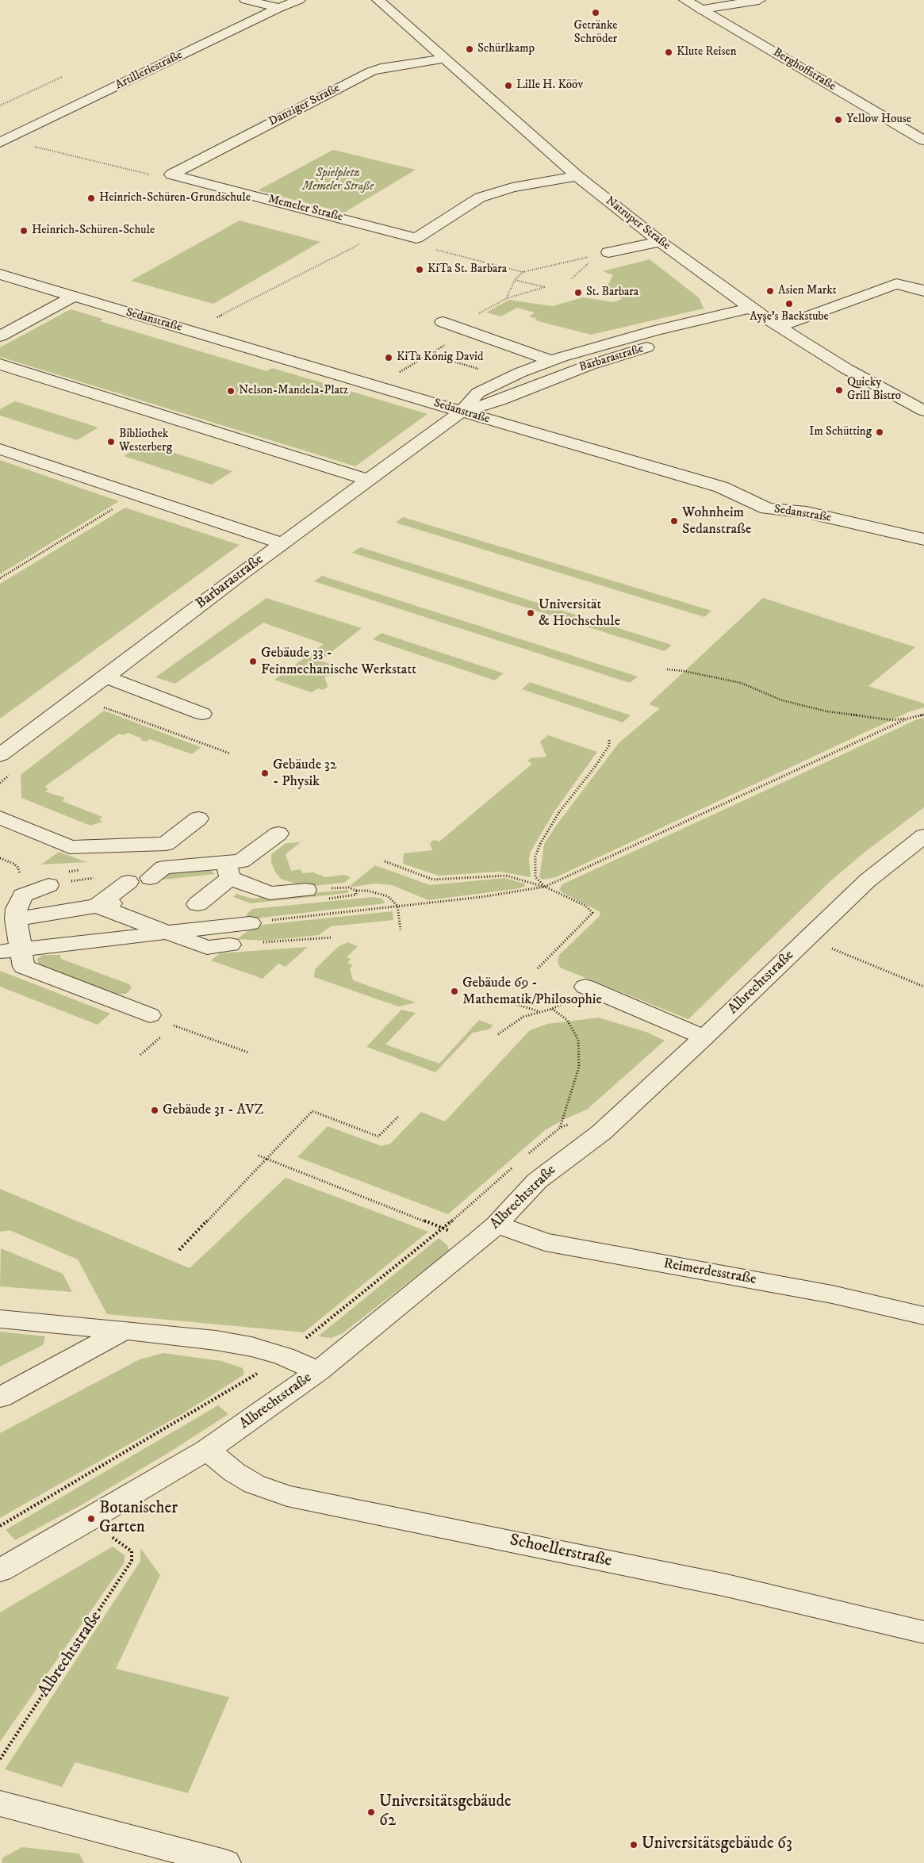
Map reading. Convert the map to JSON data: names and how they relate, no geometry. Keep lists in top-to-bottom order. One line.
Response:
{"streets":{"street":["Berghoffstraße","Artilleriestraße","Danziger Straße","Memeler Straße","Natruper Straße","Sedanstraße","Barbarastraße","Albrechtstraße","Reimerdesstraße","Schoellerstraße"]},"crossings":[["Danziger Straße","Memeler Straße"],["Danziger Straße","Natruper Straße"],["Natruper Straße","Barbarastraße"],["Sedanstraße","Barbarastraße"],["Albrechtstraße","Reimerdesstraße"],["Albrechtstraße","Schoellerstraße"]],"parks":["Spielpletz Memeler Straße"],"places":["Getränke Schröder","Schürlkamp","Klute Reisen","Lille H. Kööv","Yellow House","Heinrich-Schüren-Grundschule","Heinrich-Schüren-Schule","KiTa St. Barbara","Asien Markt","St. Barbara","Ayşe's Backstube","KiTa König David","Quicky Grill Bistro","Nelson-Mandela-Platz","Im Schütting","Bibliothek Westerberg","Wohnheim Sedanstraße","Universität & Hochschule","Gebäude 33 - Feinmechanische Werkstatt","Gebäude 32 - Physik","Gebäude 69 - Mathematik/Philosophie","Gebäude 31 - AVZ","Botanischer Garten","Universitätsgebäude 62","Universitätsgebäude 63"]}
